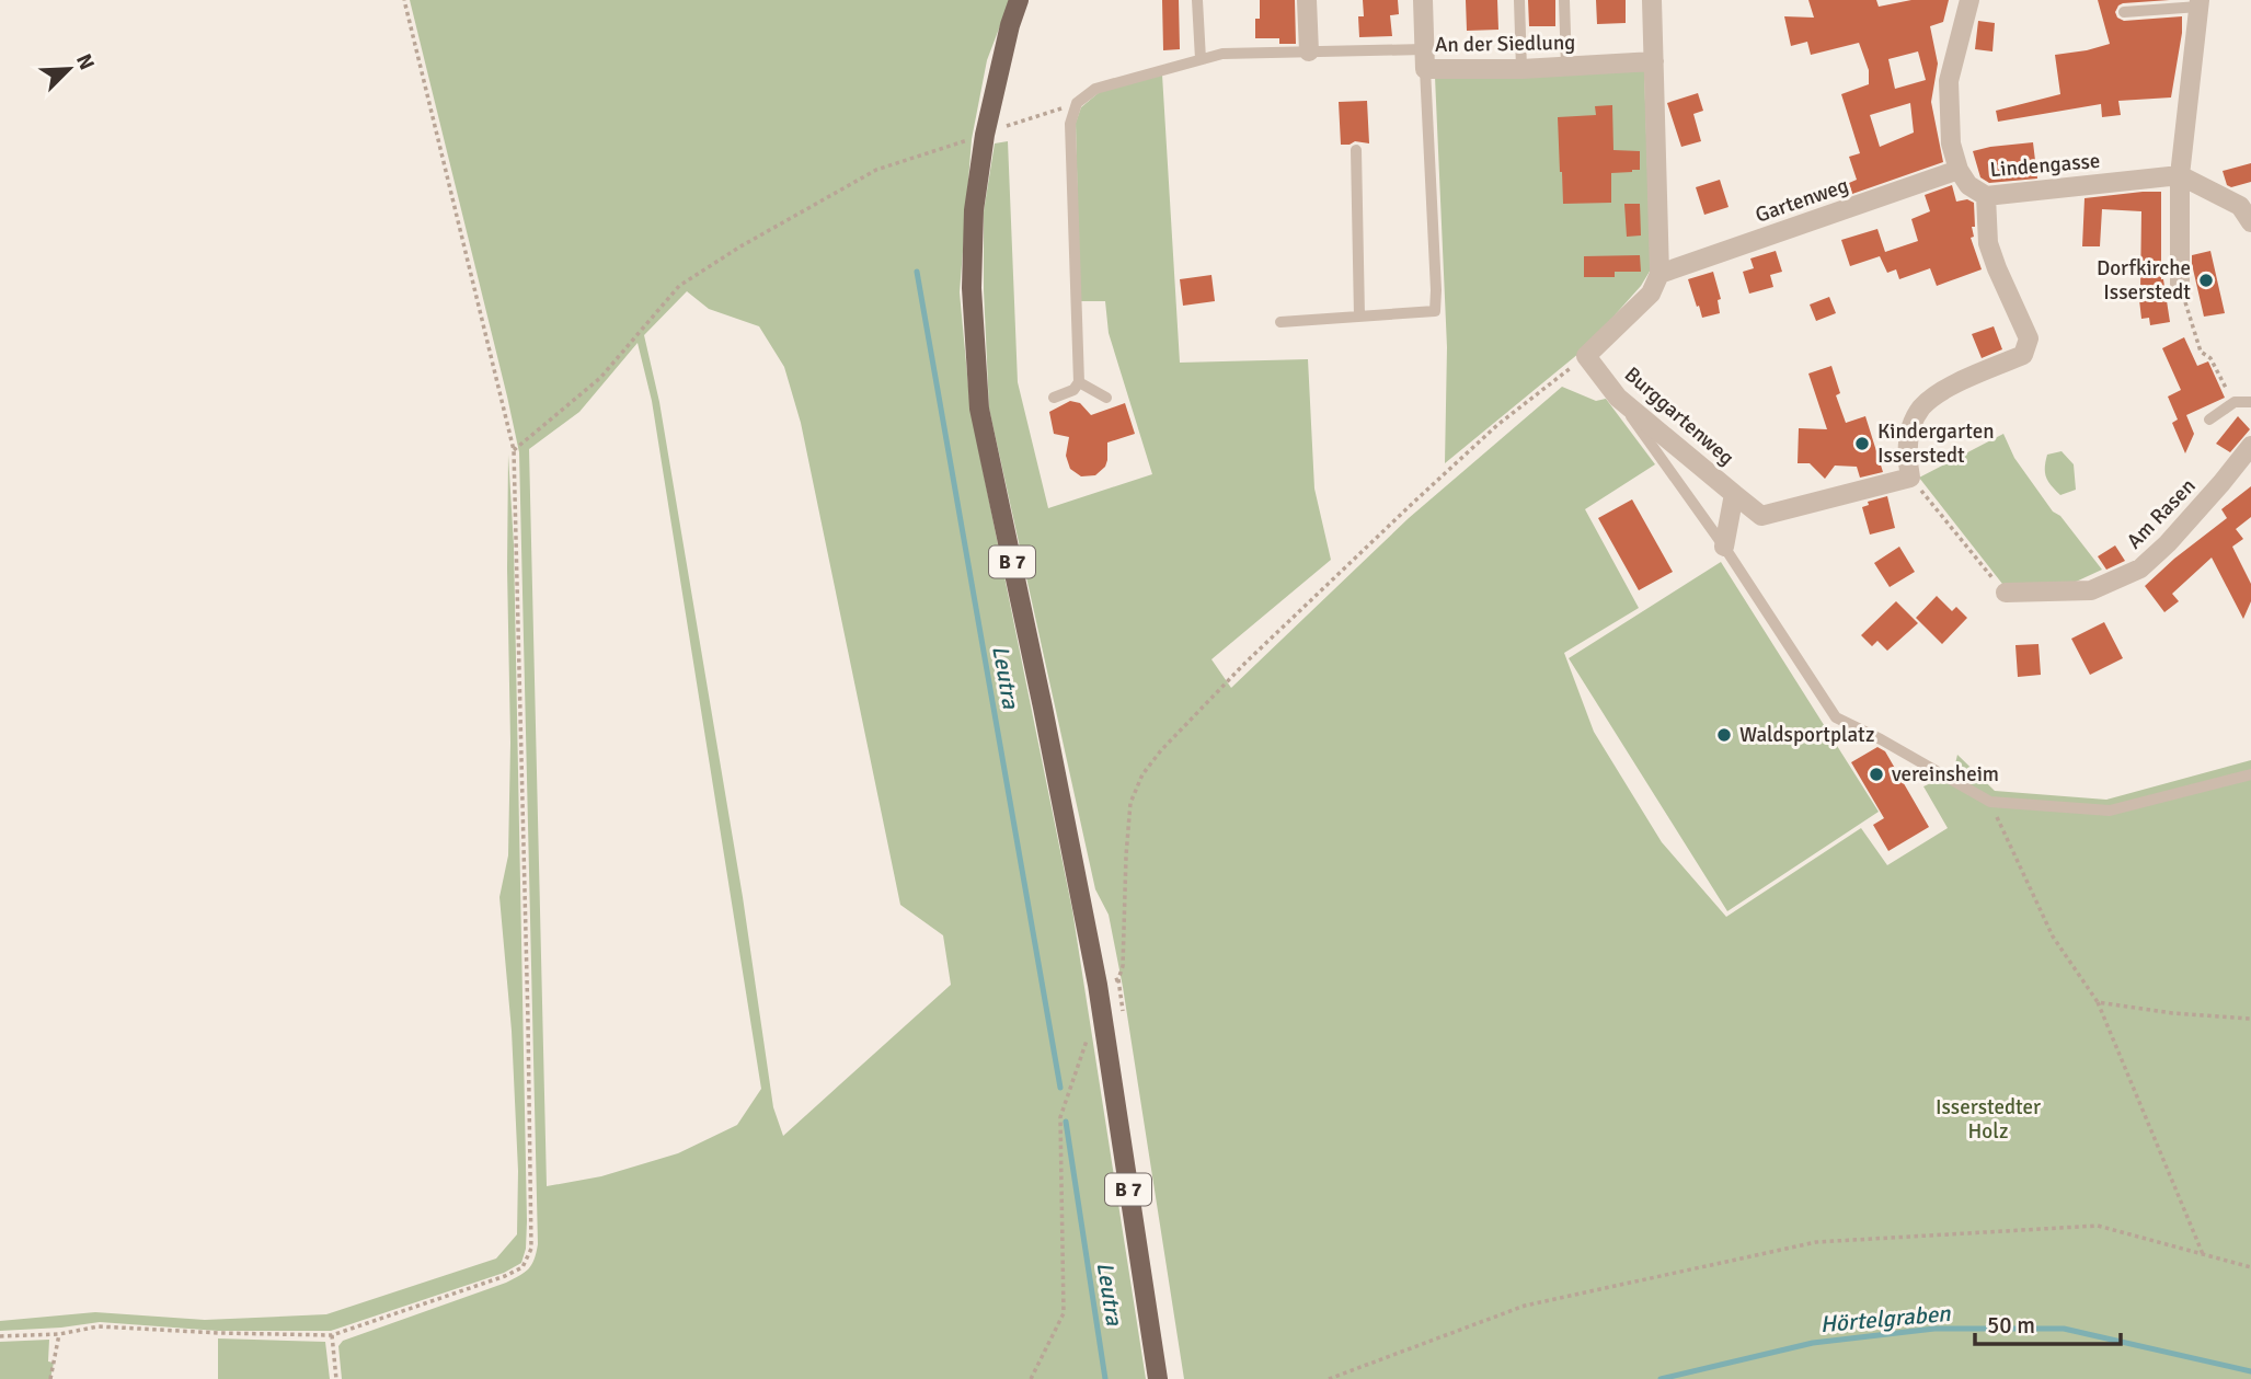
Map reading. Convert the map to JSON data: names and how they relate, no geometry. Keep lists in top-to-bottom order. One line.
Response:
{"streets":{"main road":["B 7"],"street":["An der Siedlung","Lindengasse","Gartenweg","Burggartenweg","Am Rasen"]},"crossings":[["Lindengasse","Gartenweg"]],"water":["Leutra","Hörtelgraben"],"parks":["Isserstedter Holz"],"places":["Dorfkirche Isserstedt","Kindergarten Isserstedt","Waldsportplatz","vereinsheim"],"scale_bar":"50 m","north":"top right"}
